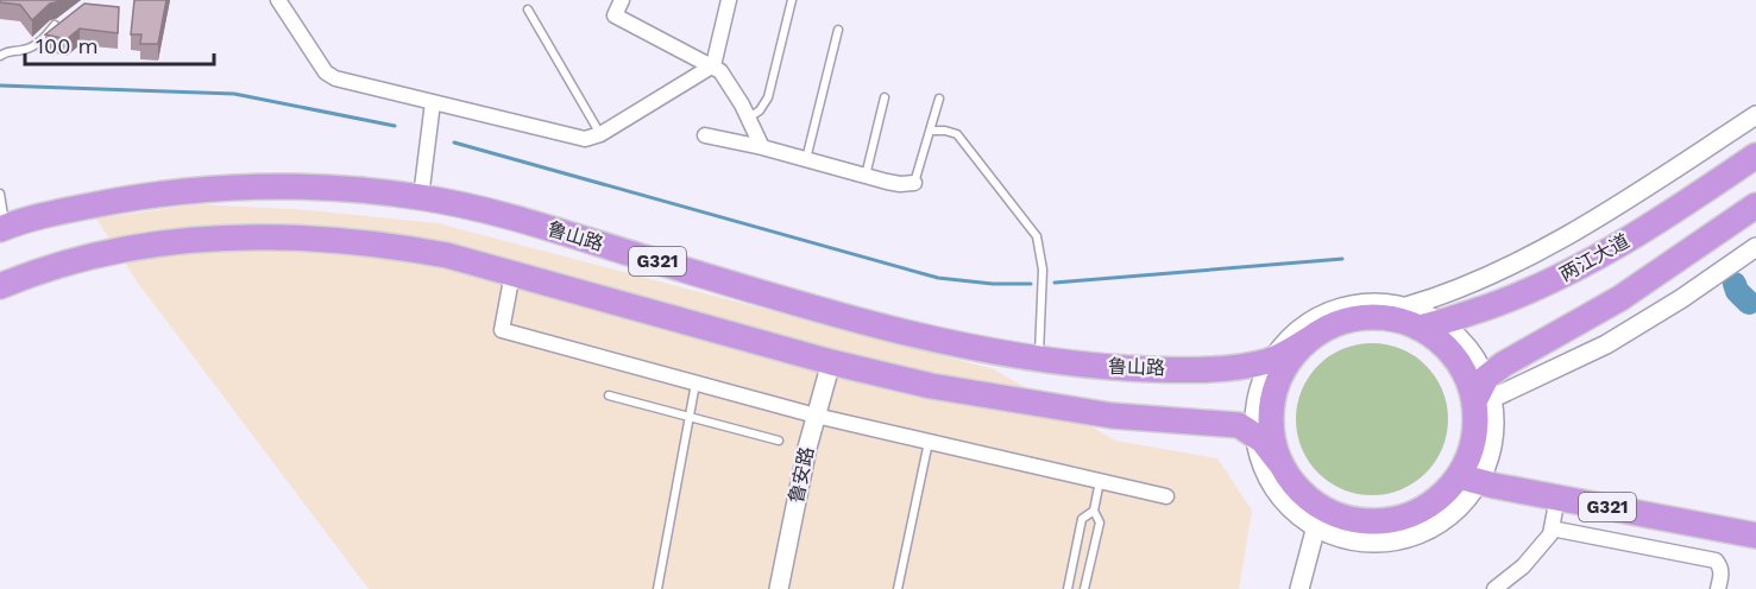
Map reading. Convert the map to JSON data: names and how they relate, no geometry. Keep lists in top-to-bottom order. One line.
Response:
{"streets":{"highway":["鲁山路","两江大道","G321"],"street":["鲁安路"]},"crossings":[["鲁山路","两江大道"],["鲁山路","G321"],["两江大道","G321"],["G321","鲁安路"]],"scale_bar":"100 m"}
